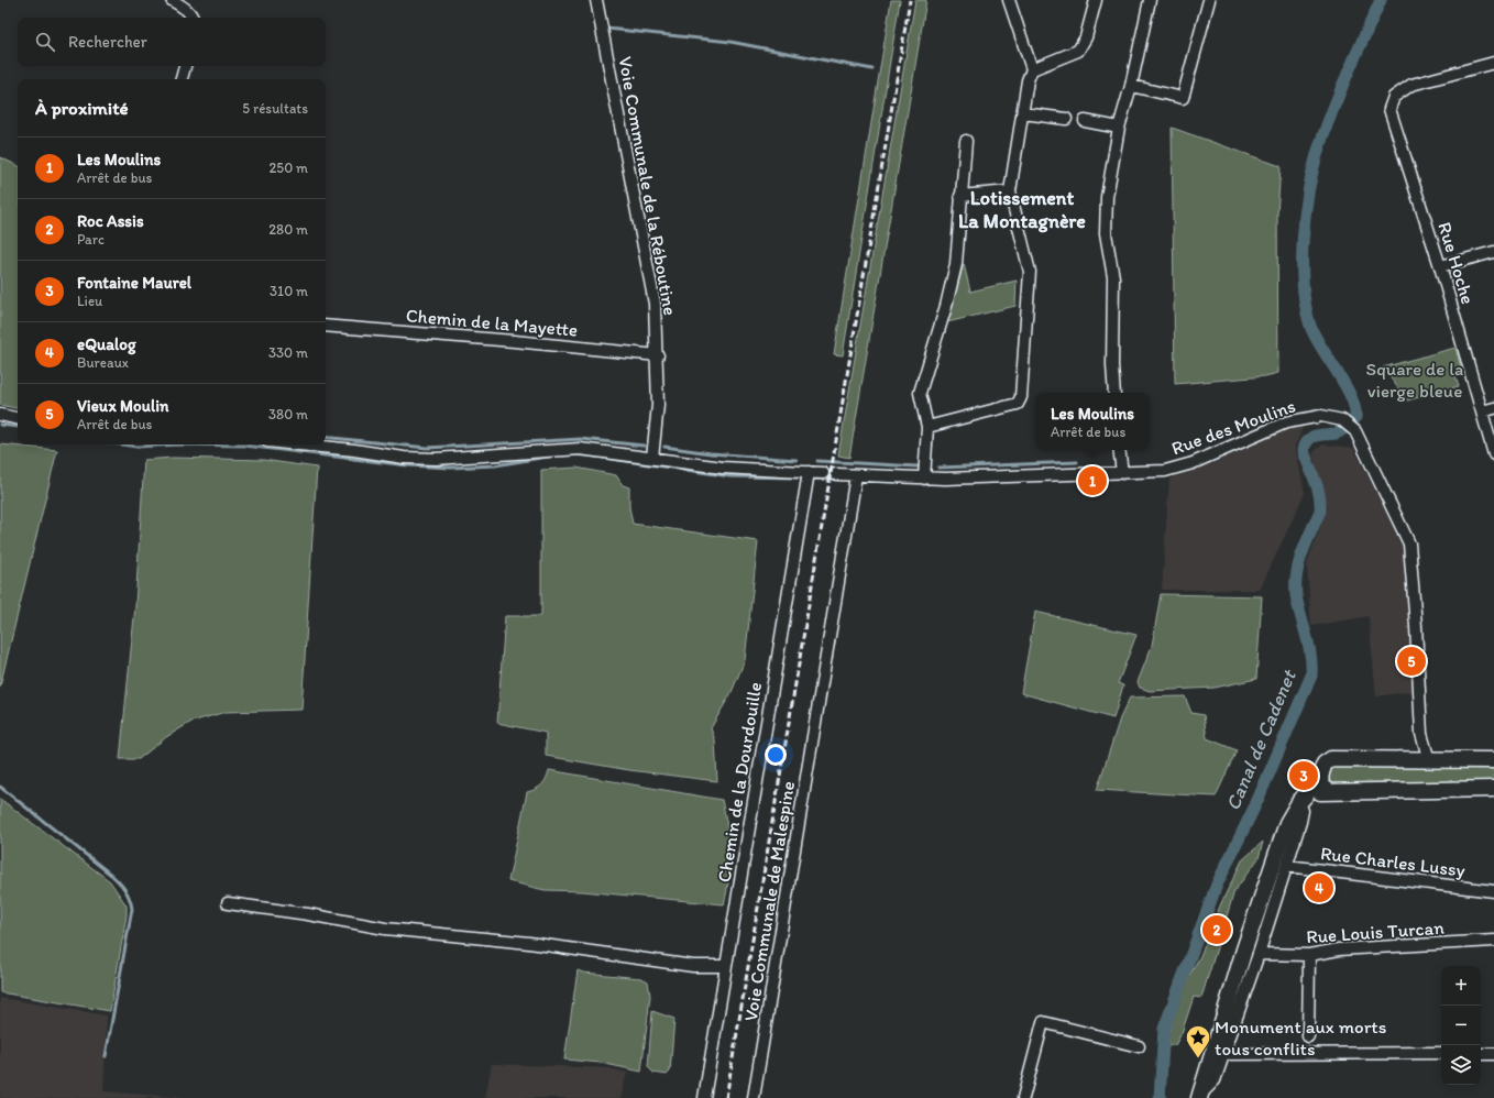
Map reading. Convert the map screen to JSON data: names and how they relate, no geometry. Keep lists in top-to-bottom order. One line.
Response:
{"streets":{"street":["Voie Communale de la Réboutine","Rue Hoche","Chemin de la Mayette","Rue des Moulins","Chemin de la Dourdouille","Rue Charles Lussy","Voie Communale de Malespine","Rue Louis Turcan"]},"crossings":[["Voie Communale de la Réboutine","Chemin de la Mayette"],["Rue des Moulins","Voie Communale de Malespine"]],"districts":["Lotissement La Montagnère"],"water":["Canal de Cadenet"],"parks":["Square de la vierge bleue"],"places":{"place":["Monument aux morts tous conflits"]},"page":{"search":"Rechercher","heading":["À proximité","5 résultats"],"list":[{"mark":"1","name":"Les Moulins","note":"Arrêt de bus","value":"250 m"},{"mark":"2","name":"Roc Assis","note":"Parc","value":"280 m"},{"mark":"3","name":"Fontaine Maurel","note":"Lieu","value":"310 m"},{"mark":"4","name":"eQualog","note":"Bureaux","value":"330 m"},{"mark":"5","name":"Vieux Moulin","note":"Arrêt de bus","value":"380 m"}],"popup":["Les Moulins","Arrêt de bus"],"pins":["1","5","3","4","2"],"map_buttons":["+","−"]}}
